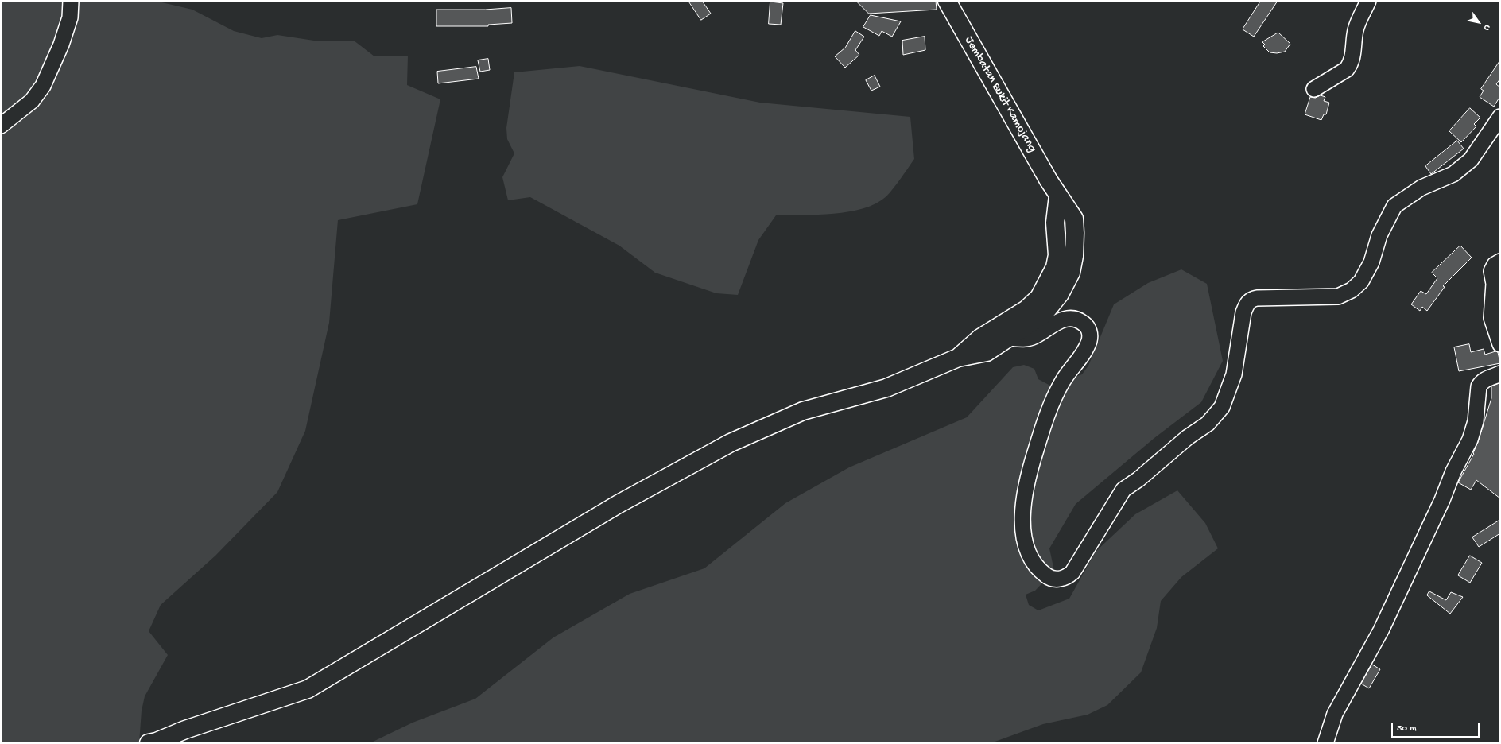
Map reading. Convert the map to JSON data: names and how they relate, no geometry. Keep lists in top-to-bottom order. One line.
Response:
{"streets":{"main road":["Jembatan Bukit Kamojang"]},"scale_bar":"50 m","north":"bottom right"}
